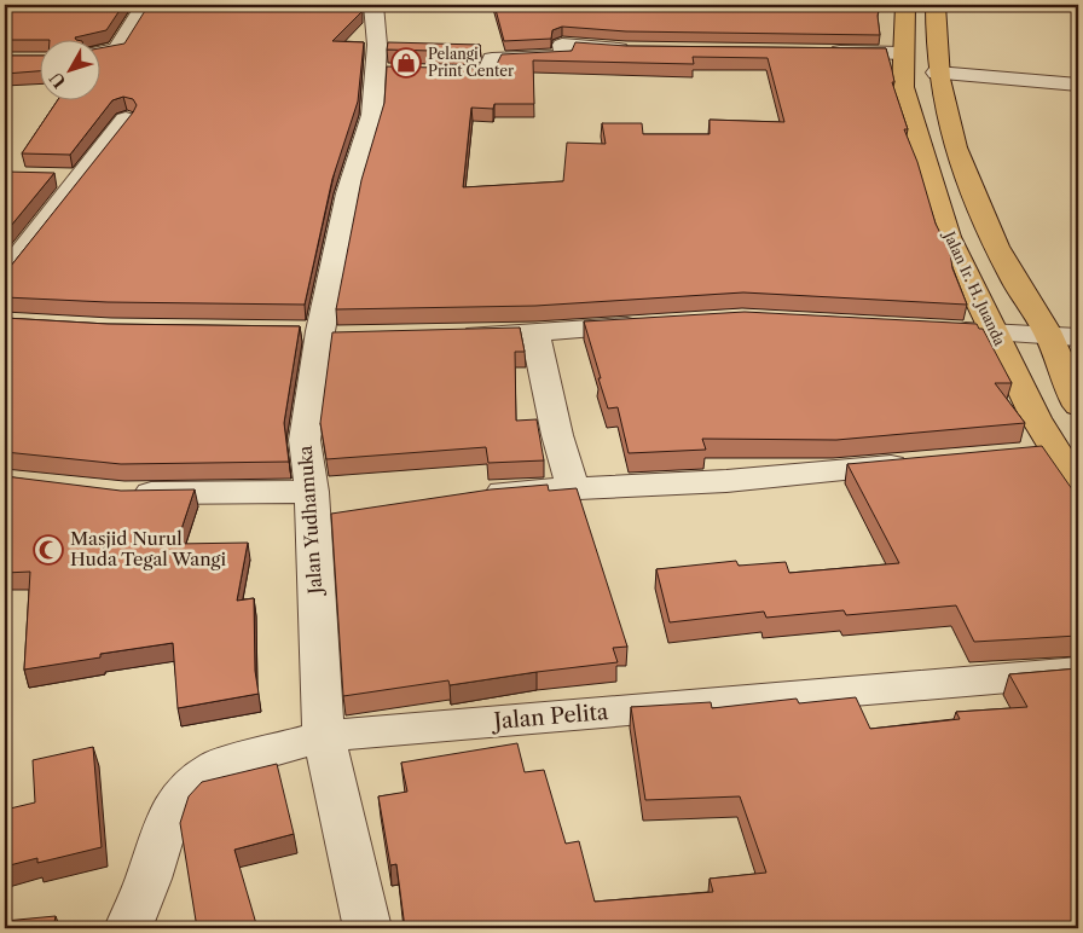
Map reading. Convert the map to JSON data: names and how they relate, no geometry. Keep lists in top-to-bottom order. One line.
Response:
{"streets":{"highway":["Jalan Ir. H. Juanda"],"street":["Jalan Yudhamuka","Jalan Pelita"]},"crossings":[["Jalan Yudhamuka","Jalan Pelita"]],"places":{"shop":["Pelangi Print Center"],"mosque":["Masjid Nurul Huda Tegal Wangi"]},"north":"bottom left"}
